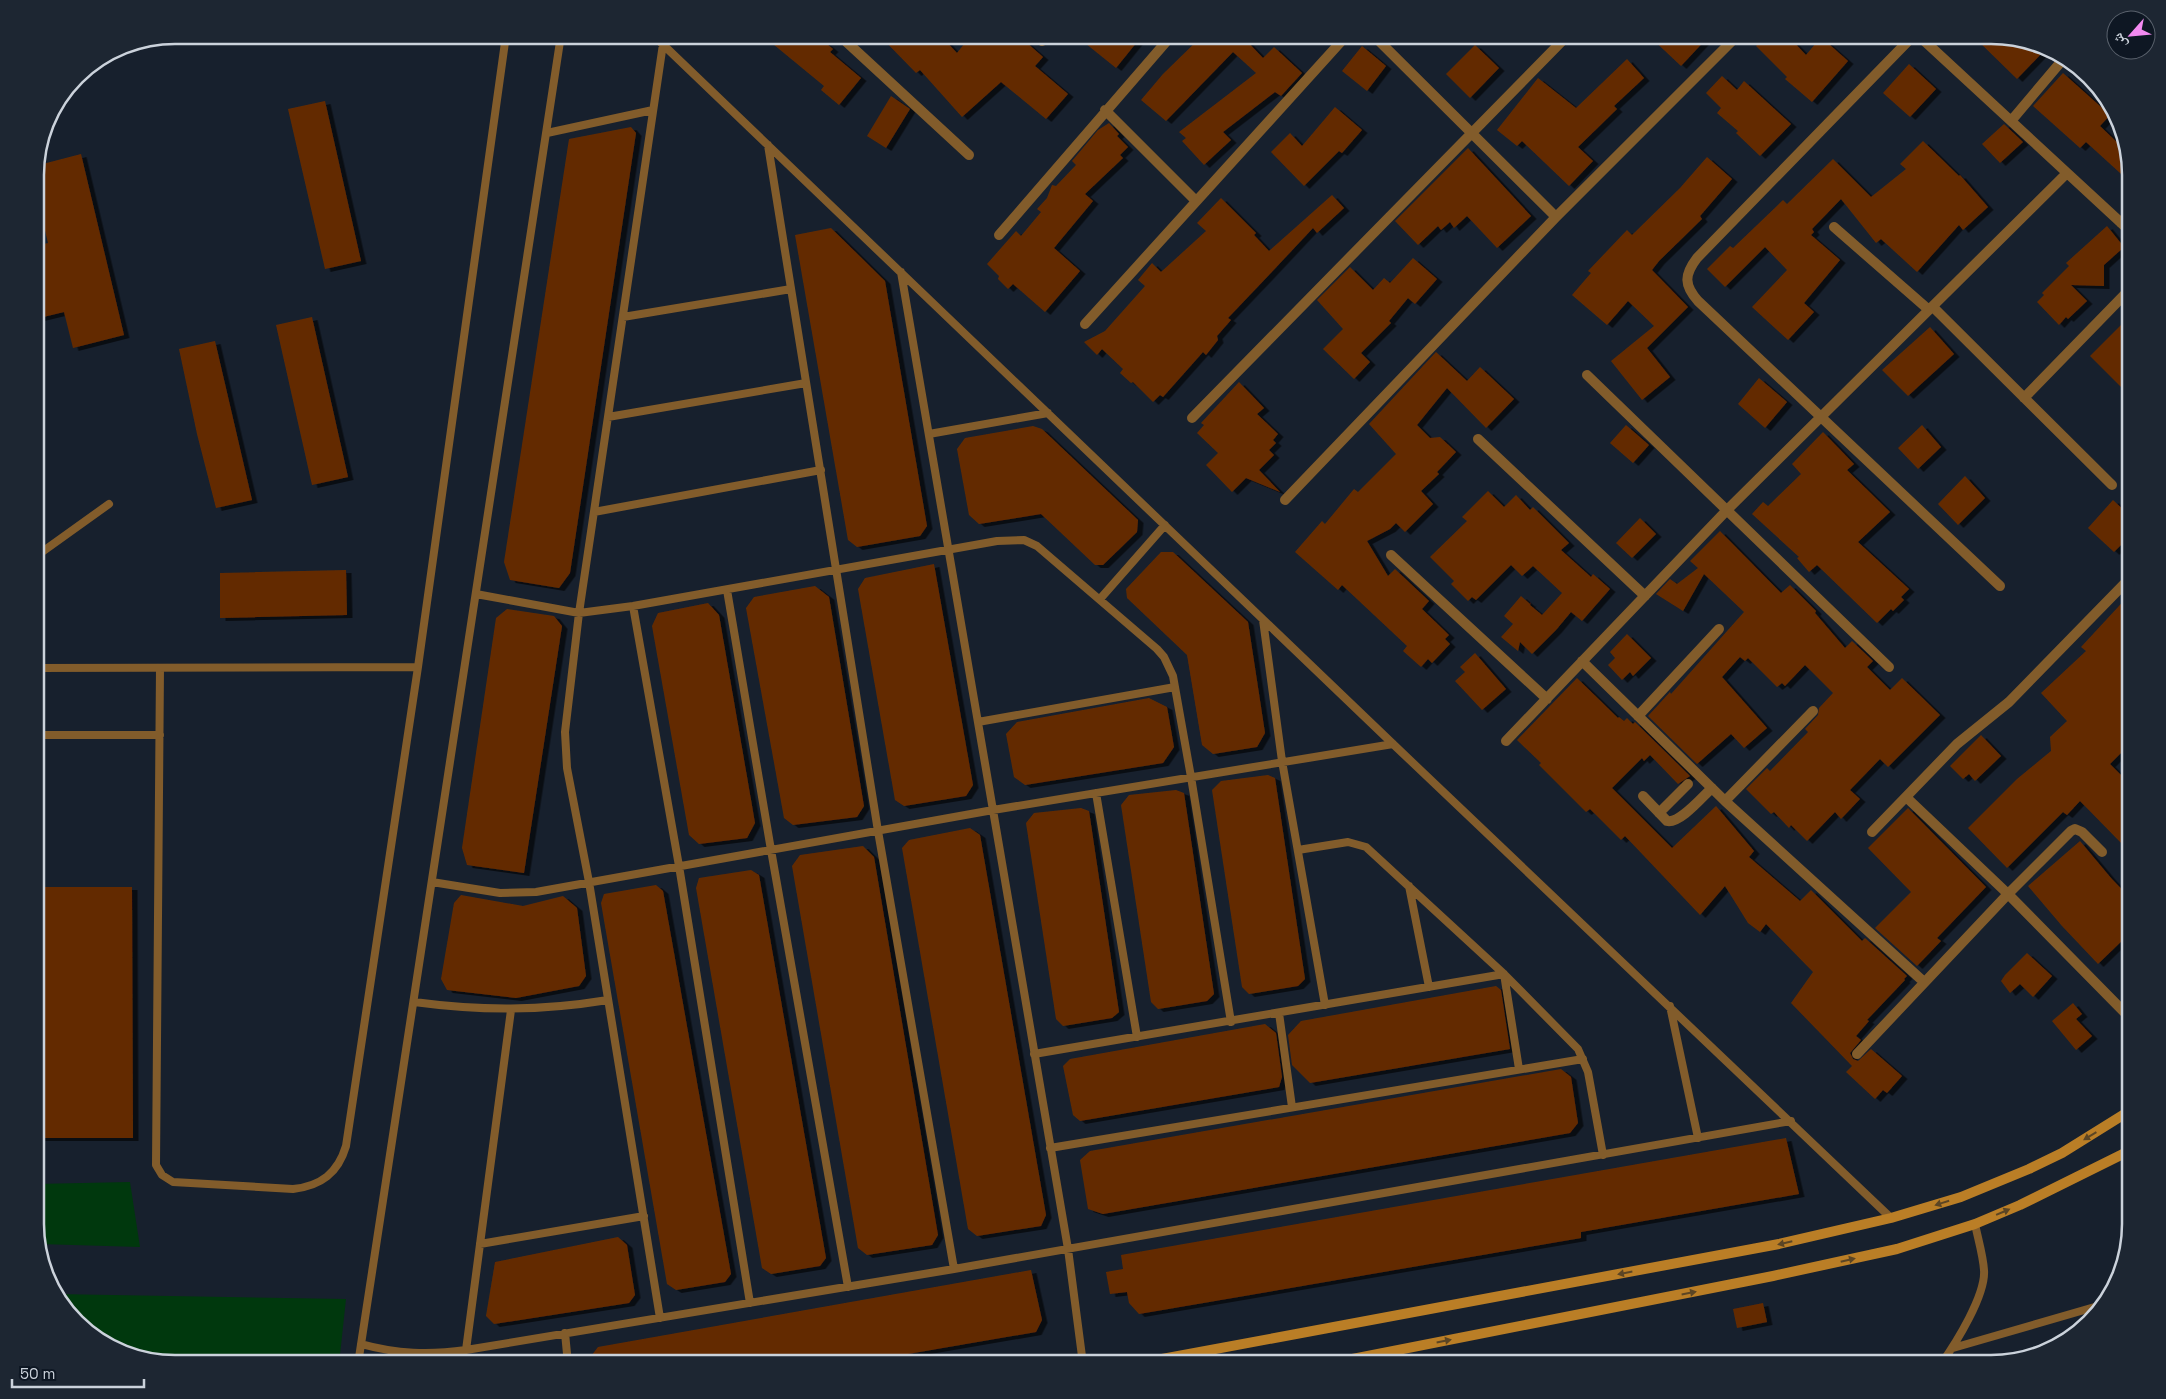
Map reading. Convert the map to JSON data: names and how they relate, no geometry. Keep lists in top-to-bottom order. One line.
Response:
{"scale_bar":"50 m","north":"bottom left"}
